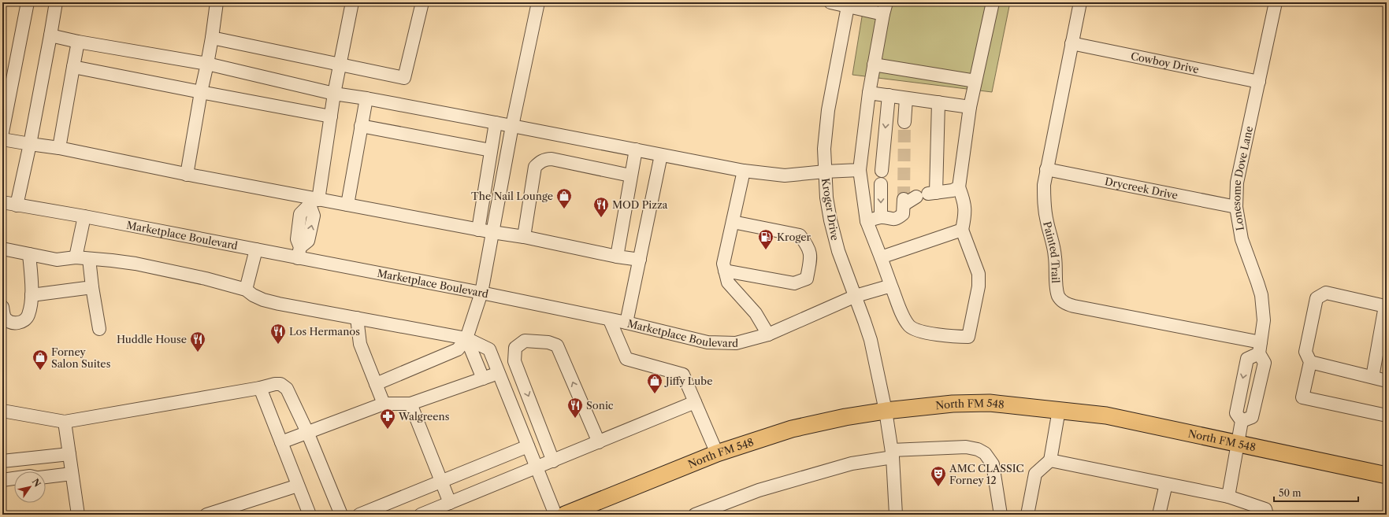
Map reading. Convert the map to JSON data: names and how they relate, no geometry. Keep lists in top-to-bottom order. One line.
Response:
{"streets":{"main road":["North FM 548"],"street":["Cowboy Drive","Lonesome Dove Lane","Drycreek Drive","Kroger Drive","Marketplace Boulevard","Painted Trail"]},"crossings":[["Cowboy Drive","Lonesome Dove Lane"],["Cowboy Drive","Painted Trail"],["Lonesome Dove Lane","Drycreek Drive"],["Lonesome Dove Lane","Painted Trail"],["Drycreek Drive","Painted Trail"],["Kroger Drive","Marketplace Boulevard"],["Kroger Drive","North FM 548"]],"places":{"shop":["The Nail Lounge","Forney Salon Suites","Jiffy Lube"],"restaurant":["MOD Pizza","Los Hermanos","Huddle House","Sonic"],"fuel station":["Kroger"],"pharmacy":["Walgreens"],"theatre":["AMC CLASSIC Forney 12"]},"scale_bar":"50 m","north":"top right"}
